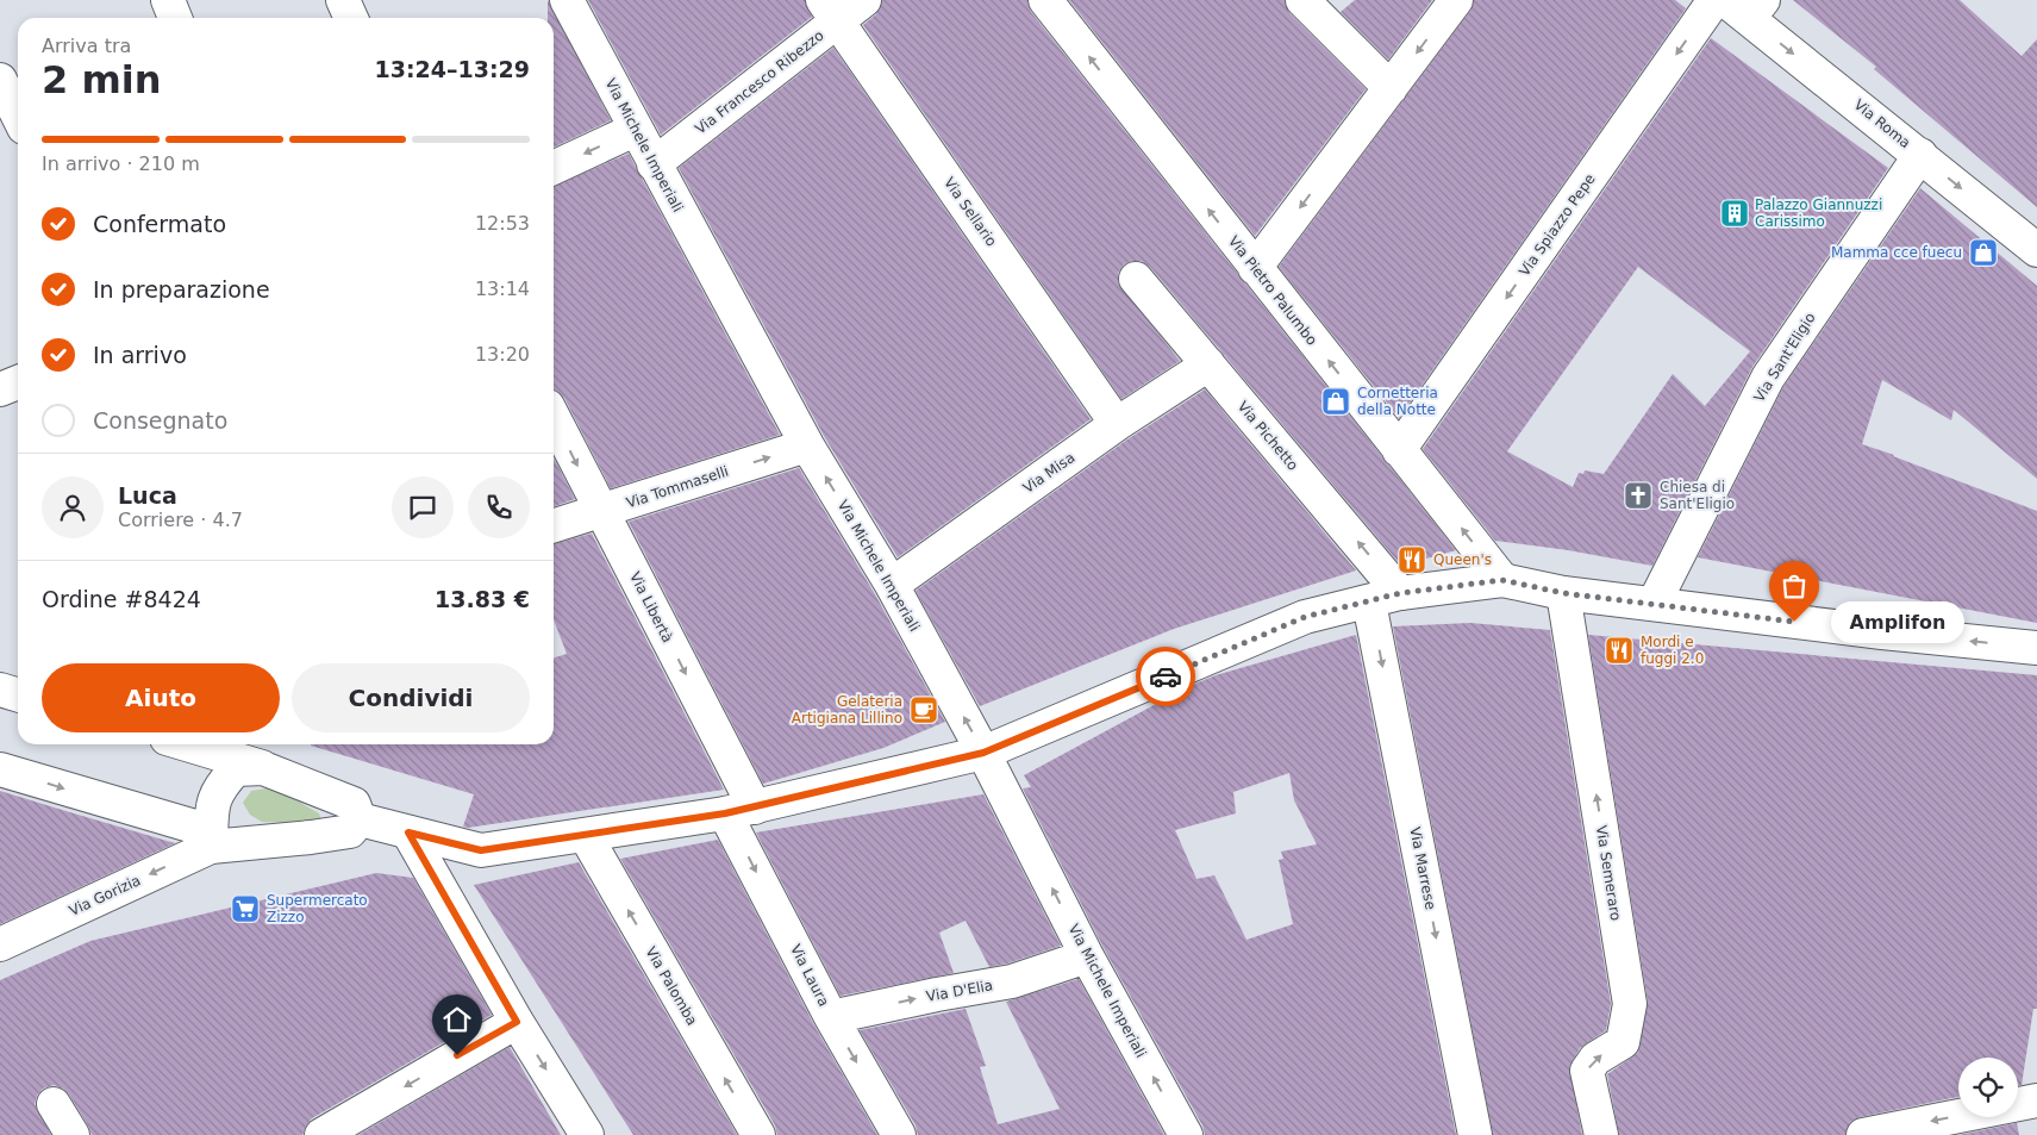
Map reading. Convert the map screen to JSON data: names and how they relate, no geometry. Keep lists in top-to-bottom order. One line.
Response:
{"streets":{"street":["Via Francesco Ribezzo","Via Roma","Via Michele Imperiali","Via Sellario","Via Spiazzo Pepe","Via Pietro Palumbo","Via Sant'Eligio","Via Pichetto","Via Misa","Via Tommaselli","Via Libertà","Via Marrese","Via Semeraro","Via Gorizia","Via Laura","Via Palomba","Via D'Elia"]},"crossings":[["Via Francesco Ribezzo","Via Michele Imperiali"],["Via Francesco Ribezzo","Via Sellario"],["Via Roma","Via Sant'Eligio"],["Via Michele Imperiali","Via Misa"],["Via Michele Imperiali","Via Tommaselli"],["Via Michele Imperiali","Via D'Elia"],["Via Sellario","Via Misa"],["Via Spiazzo Pepe","Via Pietro Palumbo"],["Via Pichetto","Via Misa"],["Via Pichetto","Via Marrese"],["Via Tommaselli","Via Libertà"],["Via Libertà","Via Laura"],["Via Laura","Via D'Elia"]],"one_way":["Via Roma","Via Michele Imperiali","Via Pietro Palumbo","Via Pichetto","Via Tommaselli","Via Libertà","Via Marrese","Via Semeraro","Via Gorizia"],"places":{"building":["Palazzo Giannuzzi Carissimo"],"shop":["Mamma cce fuecu","Cornetteria della Notte"],"church":["Chiesa di Sant'Eligio"],"restaurant":["Queen's","Mordi e fuggi 2.0"],"other":["Amplifon"],"cafe":["Gelateria Artigiana Lillino"],"supermarket":["Supermercato Zizzo"]},"page":{"heading":["2 min","Arriva tra","13:24–13:29"],"panel":["Luca","Corriere · 4.7","Ordine #8424","13.83 €"],"bar":"In arrivo · 210 m","list":[["Confermato","12:53"],["In preparazione","13:14"],["In arrivo","13:20"],"Consegnato"],"bubble":"Amplifon","buttons":["Aiuto","Condividi"]}}
